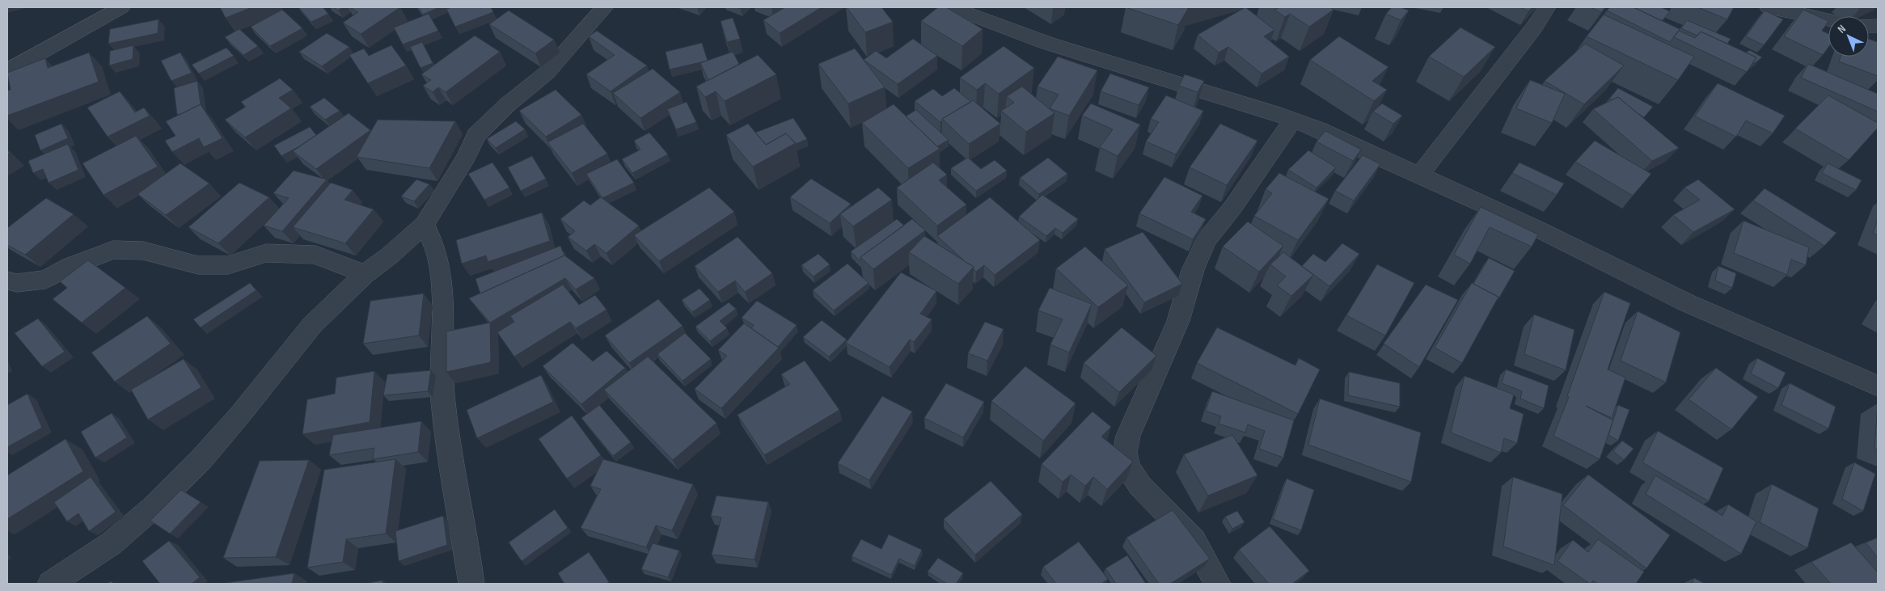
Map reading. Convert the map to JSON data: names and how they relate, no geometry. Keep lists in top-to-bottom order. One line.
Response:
{"north":"top left"}
